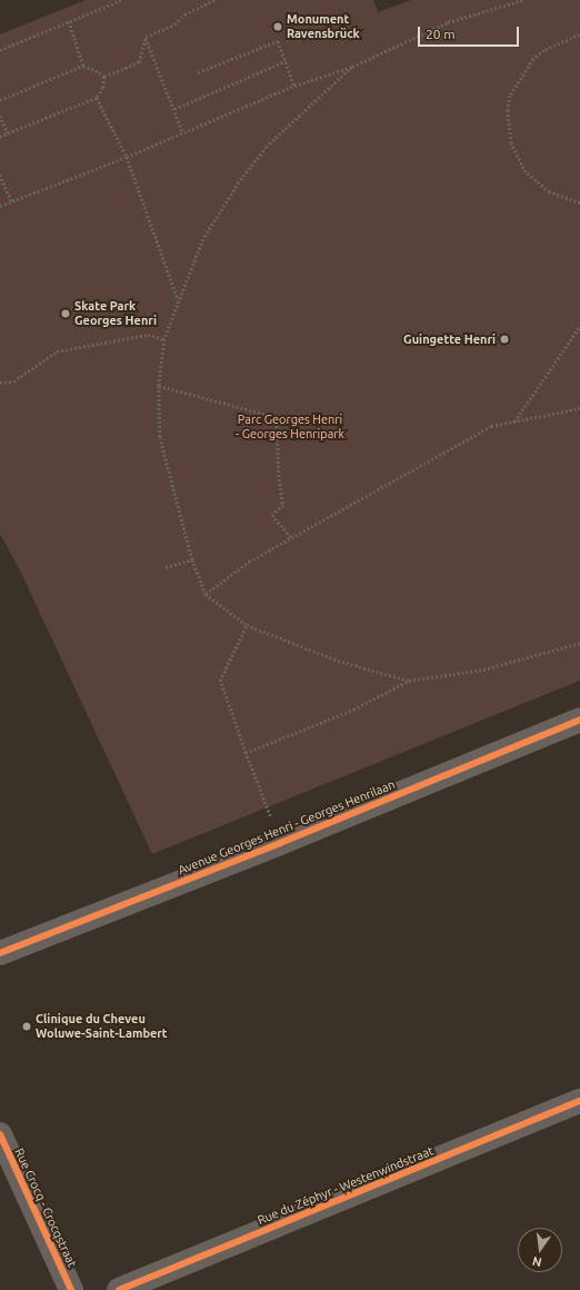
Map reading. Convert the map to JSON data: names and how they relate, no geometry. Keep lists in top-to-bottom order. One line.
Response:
{"streets":{"street":["Avenue Georges Henri - Georges Henrilaan","Rue du Zéphyr - Westenwindstraat","Rue Crocq - Crocqstraat"]},"parks":["Parc Georges Henri - Georges Henripark"],"places":["Monument Ravensbrück","Skate Park Georges Henri","Guingette Henri","Clinique du Cheveu Woluwe-Saint-Lambert"],"scale_bar":"20 m","north":"bottom"}
